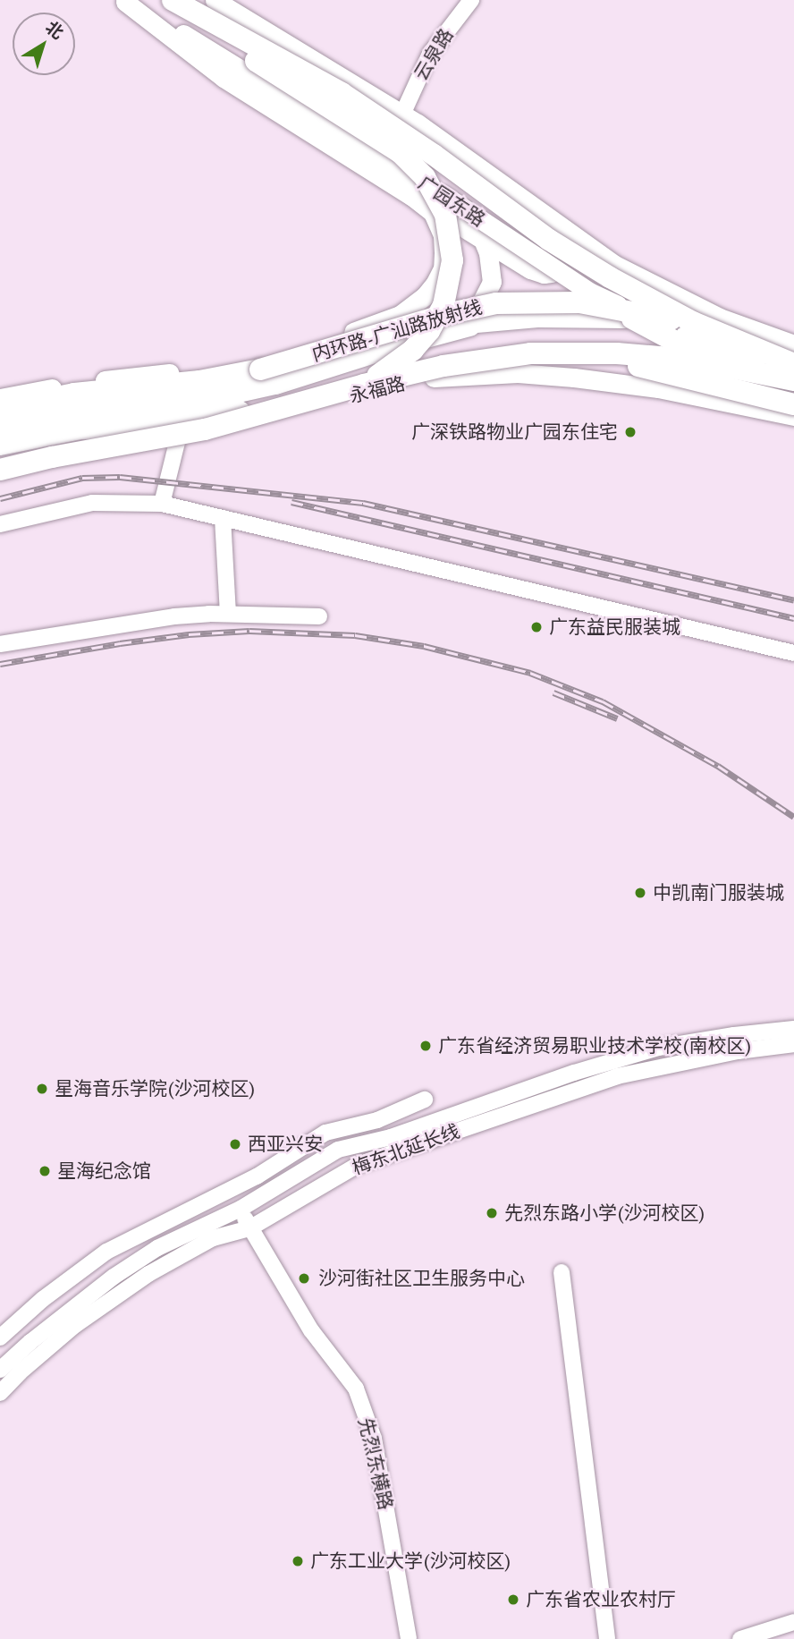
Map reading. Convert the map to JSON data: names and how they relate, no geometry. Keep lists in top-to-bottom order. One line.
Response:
{"streets":{"highway":["内环路-广汕路放射线"],"main road":["广园东路","永福路"],"street":["云泉路","梅东北延长线","先烈东横路"]},"crossings":[["梅东北延长线","先烈东横路"]],"places":["广深铁路物业广园东住宅","广东益民服装城","中凯南门服装城","广东省经济贸易职业技术学校(南校区)","星海音乐学院(沙河校区)","西亚兴安","星海纪念馆","先烈东路小学(沙河校区)","沙河街社区卫生服务中心","广东工业大学(沙河校区)","广东省农业农村厅"],"north":"top right"}
